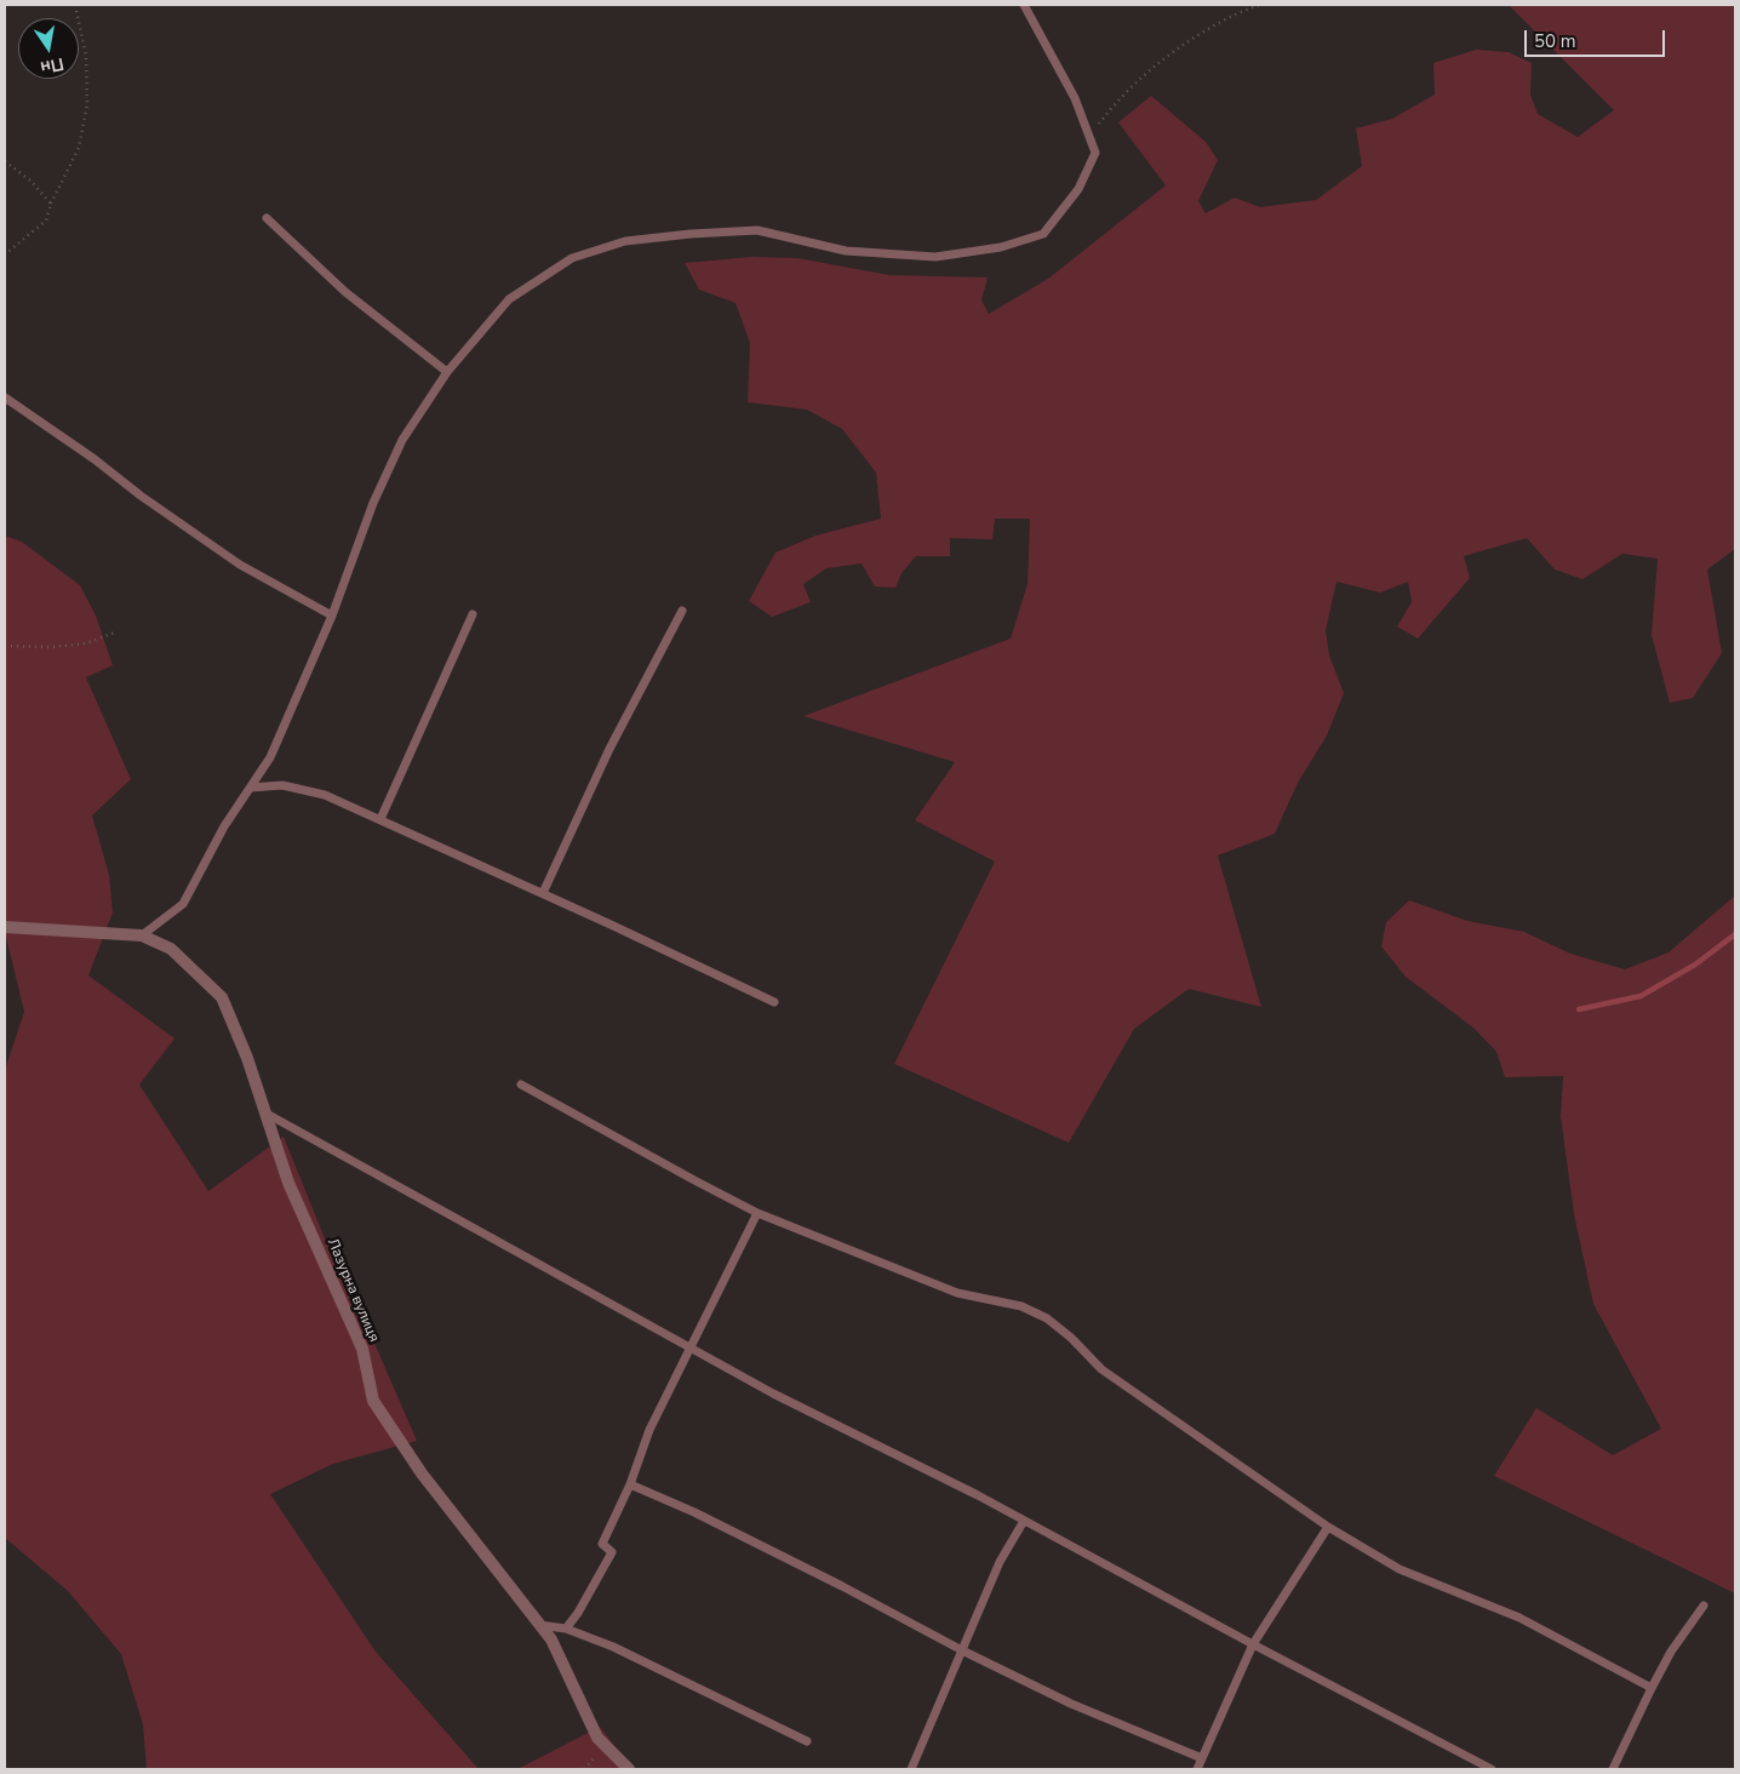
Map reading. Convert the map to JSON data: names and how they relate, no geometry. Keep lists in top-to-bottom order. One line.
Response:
{"streets":{"street":["Лазурна вулиця"]},"scale_bar":"50 m","north":"bottom"}
